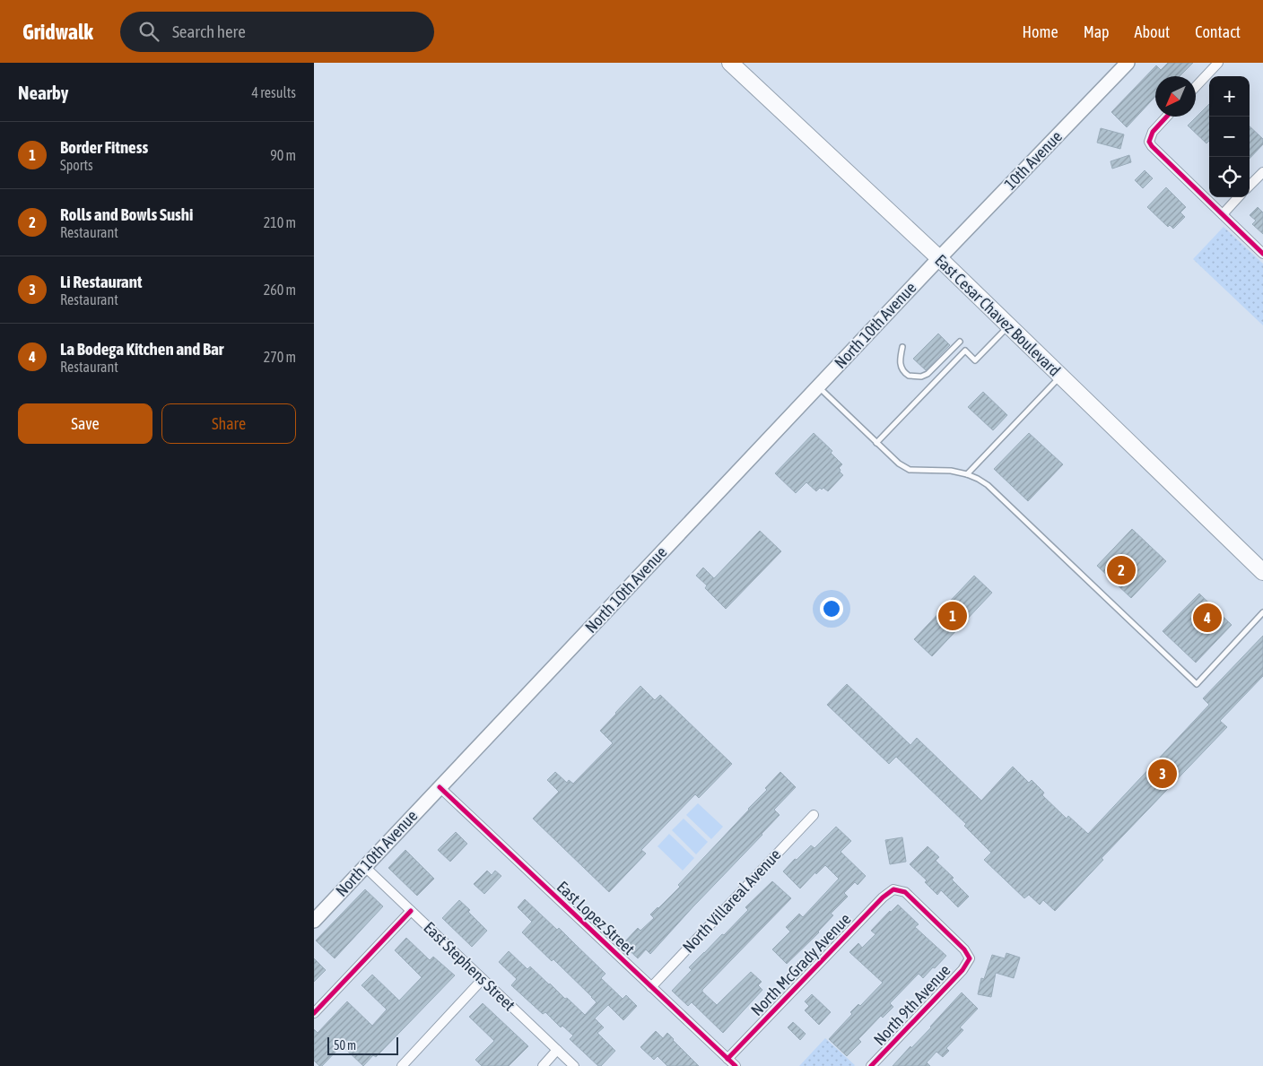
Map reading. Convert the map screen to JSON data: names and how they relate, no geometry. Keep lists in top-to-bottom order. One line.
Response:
{"streets":{"highway":["East Cesar Chavez Boulevard"],"main road":["10th Avenue","North 10th Avenue"],"street":["North Villareal Avenue","East Lopez Street","North McGrady Avenue","East Stephens Street","North 9th Avenue"]},"crossings":[["10th Avenue","East Cesar Chavez Boulevard"],["10th Avenue","North 10th Avenue"],["East Cesar Chavez Boulevard","North 10th Avenue"],["North 10th Avenue","East Lopez Street"],["North 10th Avenue","East Stephens Street"],["North Villareal Avenue","East Lopez Street"],["East Lopez Street","North McGrady Avenue"],["North McGrady Avenue","North 9th Avenue"]],"scale_bar":"50 m","north":"bottom left","page":{"header":"Gridwalk","search":"Search here","nav":["Home","Map","About","Contact"],"heading":["Nearby","4 results"],"map_buttons":["+","−"],"list":[{"mark":"1","name":"Border Fitness","note":"Sports","value":"90 m"},{"mark":"2","name":"Rolls and Bowls Sushi","note":"Restaurant","value":"210 m"},{"mark":"3","name":"Li Restaurant","note":"Restaurant","value":"260 m"},{"mark":"4","name":"La Bodega Kitchen and Bar","note":"Restaurant","value":"270 m"}],"buttons":["Save","Share"],"pins":["2","1","4","3"],"scale":"50 m"}}
